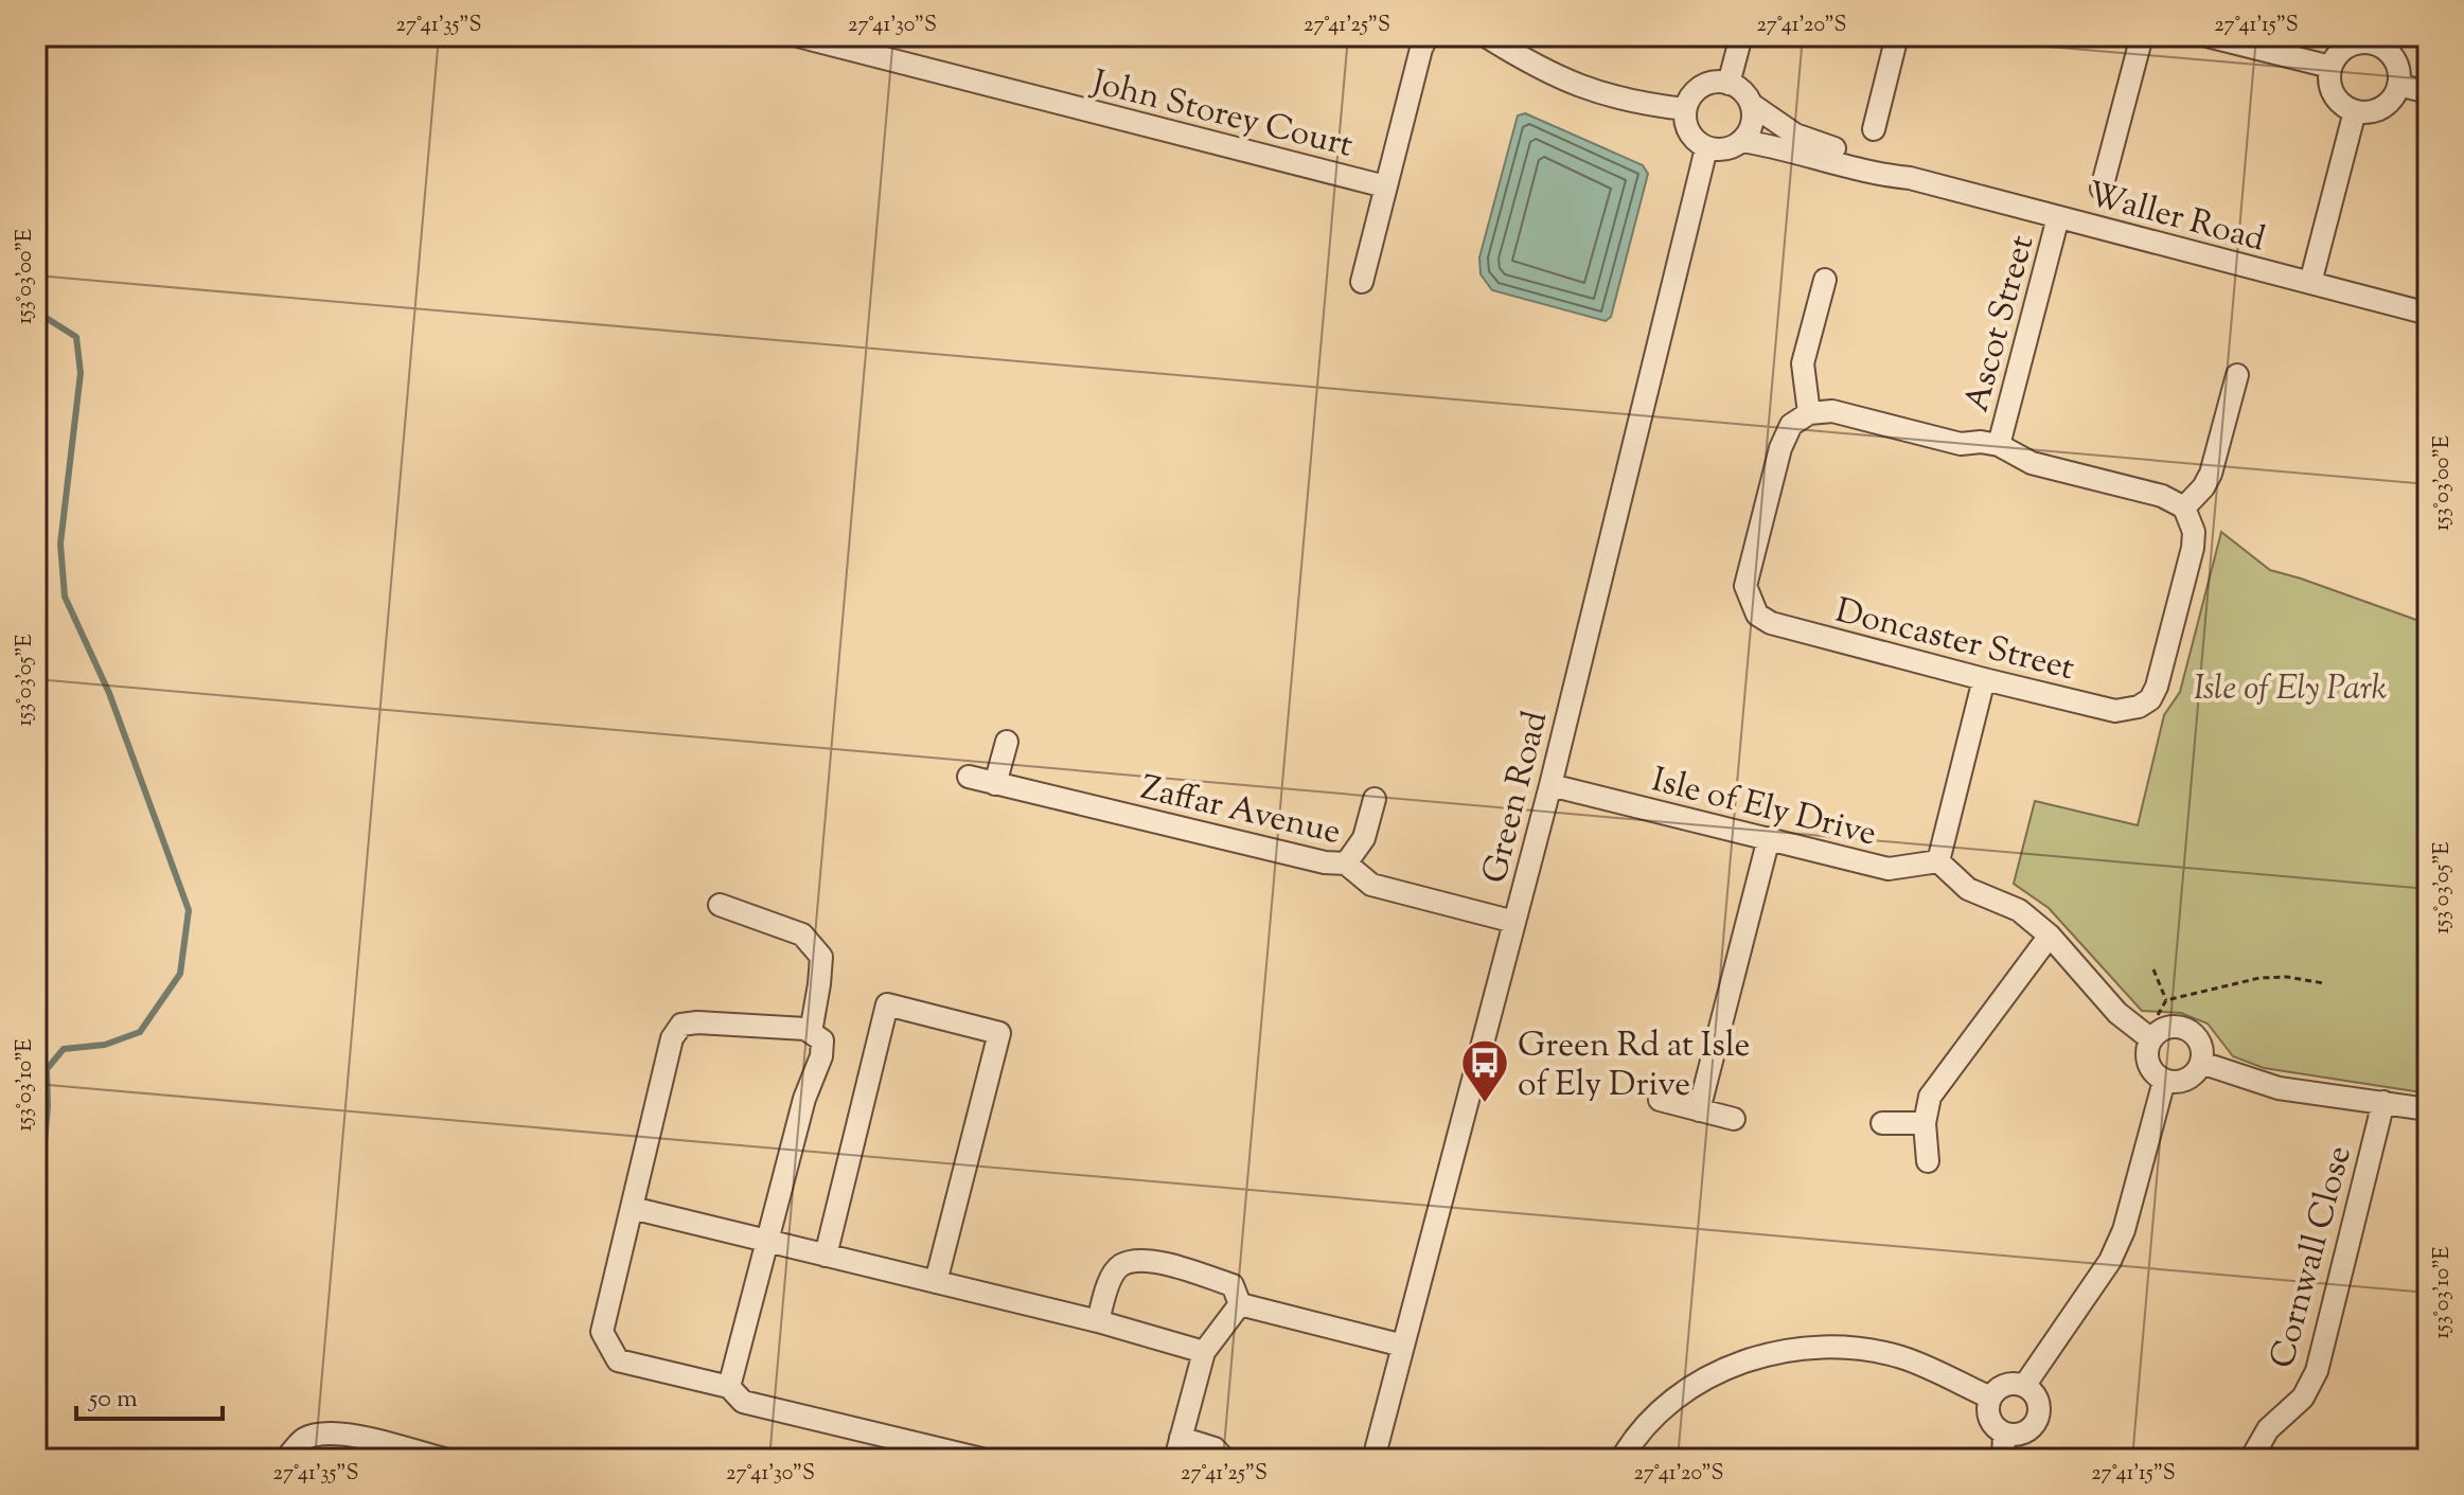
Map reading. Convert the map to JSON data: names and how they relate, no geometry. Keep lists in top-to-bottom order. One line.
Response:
{"streets":{"street":["John Storey Court","Waller Road","Ascot Street","Doncaster Street","Green Road","Isle of Ely Drive","Zaffar Avenue","Cornwall Close"]},"crossings":[["Waller Road","Ascot Street"],["Waller Road","Green Road"],["Green Road","Isle of Ely Drive"],["Green Road","Zaffar Avenue"]],"parks":["Isle of Ely Park"],"places":{"bus stop":["Green Rd at Isle of Ely Drive"]},"scale_bar":"50 m","coordinates":["27°41'35\"S","27°41'30\"S","27°41'25\"S","27°41'20\"S","27°41'15\"S","153°03'00\"E","153°03'05\"E","153°03'10\"E"]}
